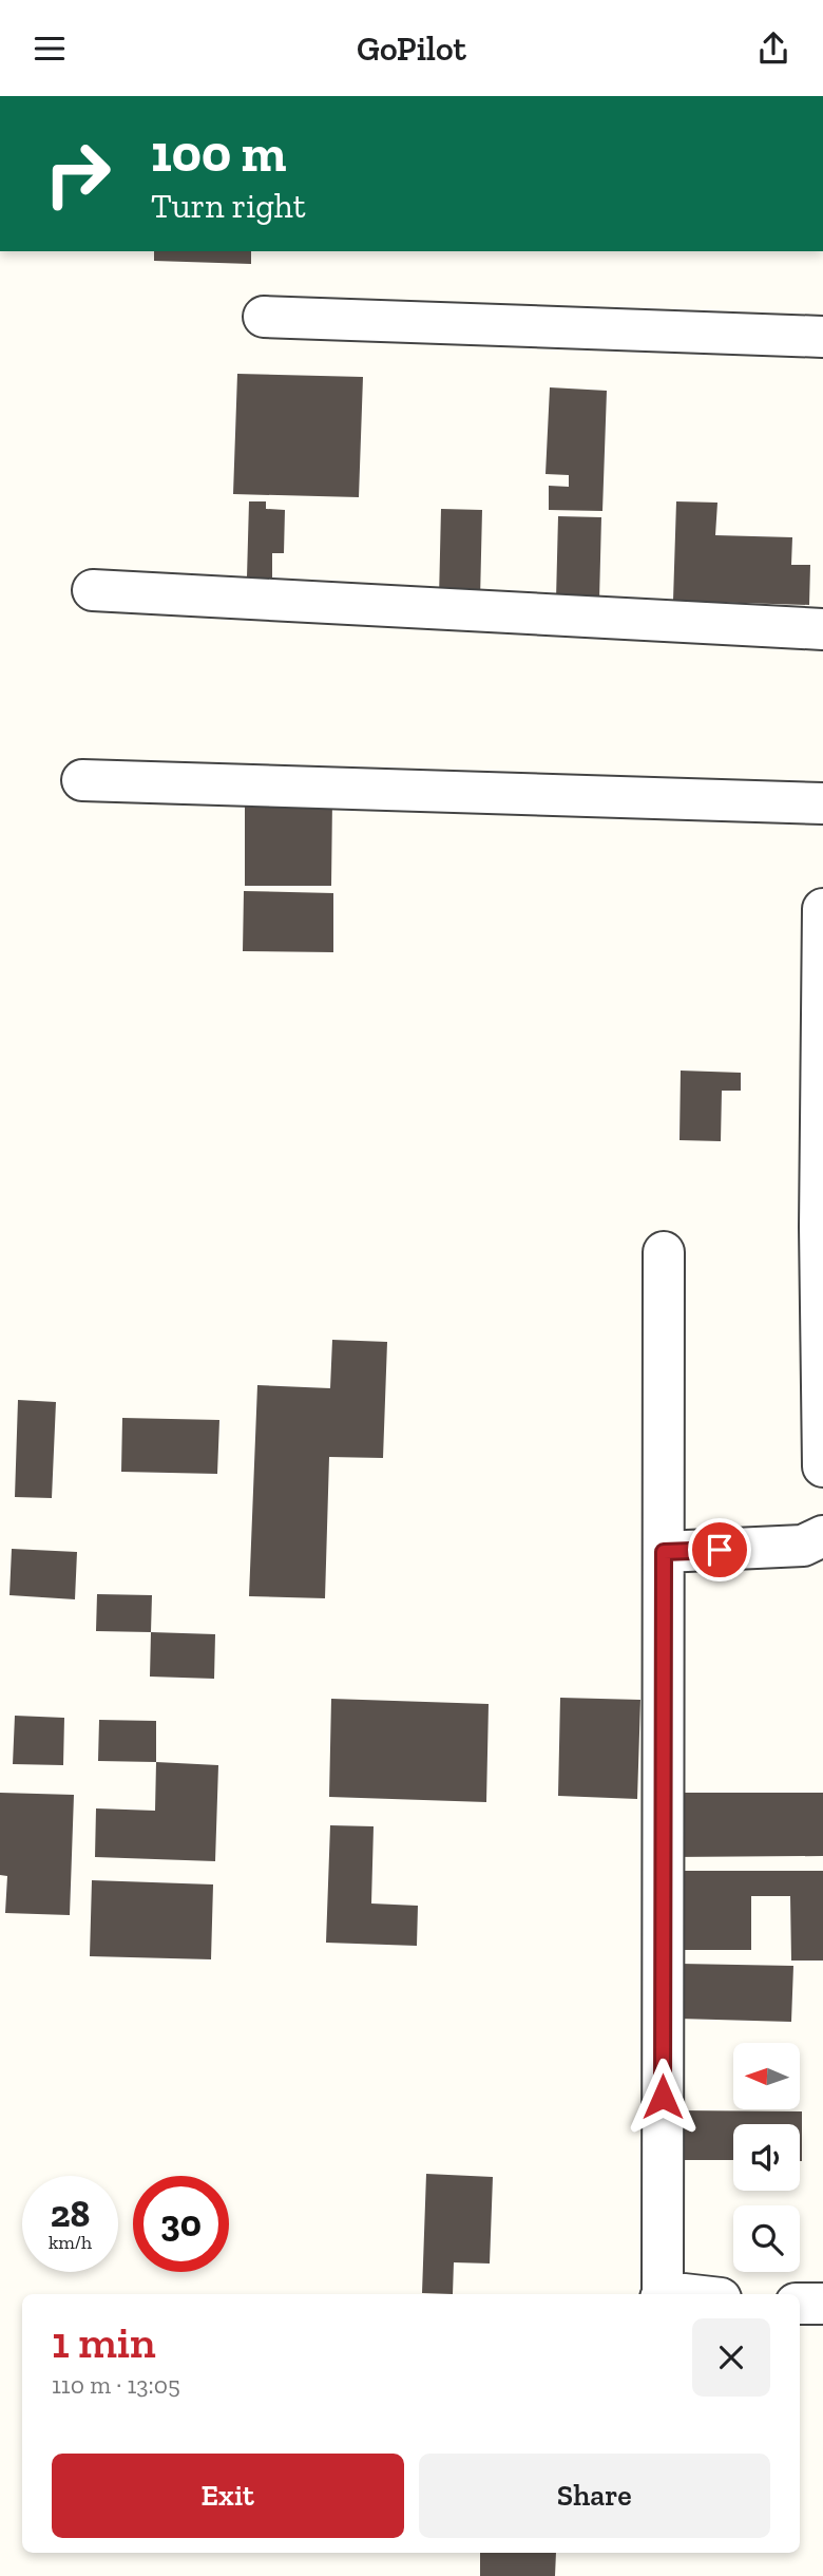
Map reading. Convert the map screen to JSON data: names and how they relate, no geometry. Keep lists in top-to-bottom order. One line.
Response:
{"north":"left","page":{"header":"GoPilot","turn":["100 m","Turn right"],"speed":"28 km/h","limit":"30","heading":["1 min","110 m · 13:05"],"buttons":["Exit","Share"]}}
